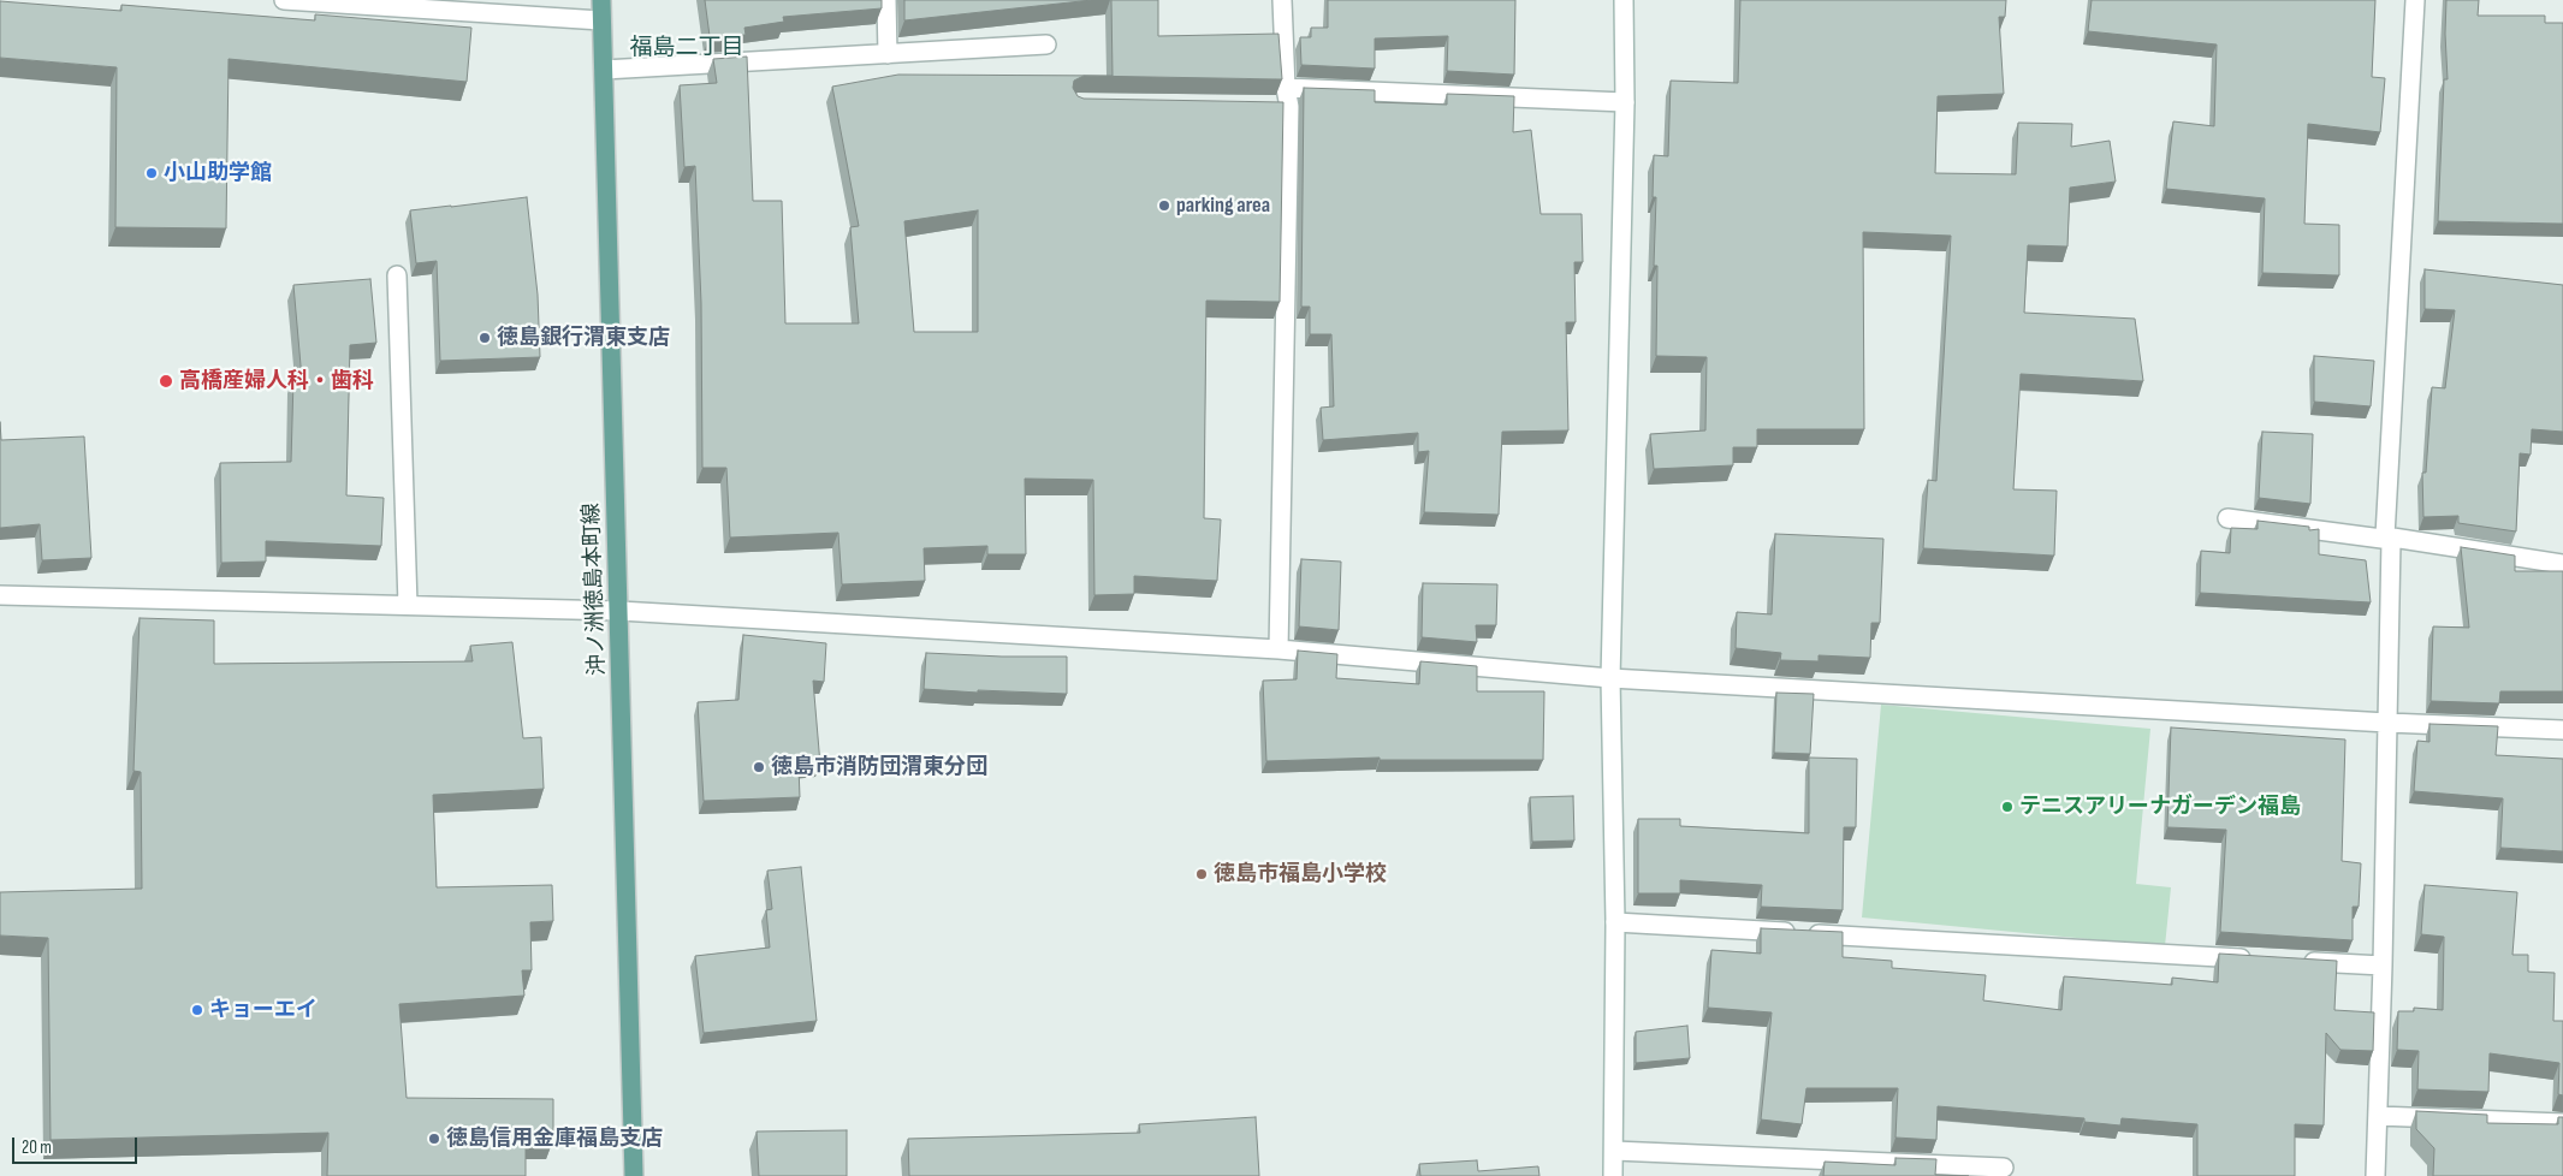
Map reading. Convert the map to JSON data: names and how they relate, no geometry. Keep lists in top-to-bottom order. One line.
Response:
{"streets":{"main road":["沖ノ洲徳島本町線"]},"districts":["福島二丁目"],"places":["小山助学館","parking area","徳島銀行渭東支店","高橋産婦人科・歯科","徳島市消防団渭東分団","テニスアリーナガーデン福島","徳島市福島小学校","キョーエイ","徳島信用金庫福島支店"],"scale_bar":"20 m"}
